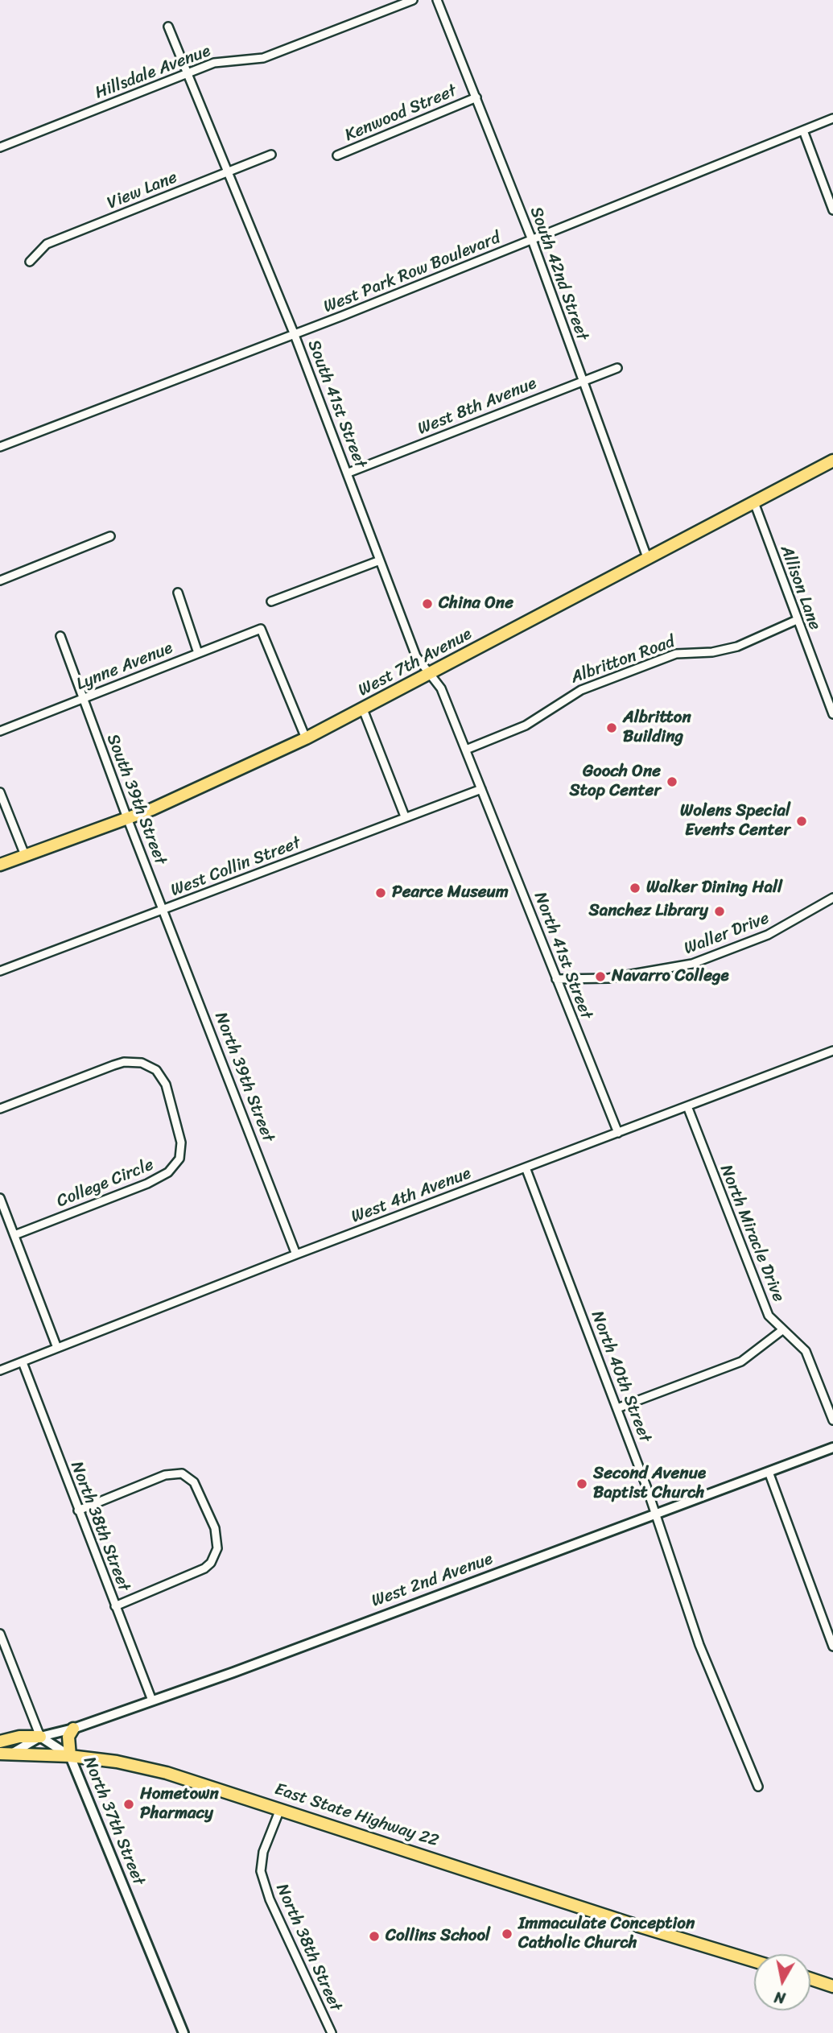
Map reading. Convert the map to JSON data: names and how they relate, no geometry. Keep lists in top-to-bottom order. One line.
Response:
{"streets":{"main road":["West 7th Avenue","East State Highway 22"],"street":["Hillsdale Avenue","Kenwood Street","View Lane","West Park Row Boulevard","South 42nd Street","South 41st Street","West 8th Avenue","Allison Lane","Albritton Road","Lynne Avenue","South 39th Street","West Collin Street","Waller Drive","North 41st Street","North 39th Street","College Circle","West 4th Avenue","North Miracle Drive","North 40th Street","North 38th Street","West 2nd Avenue","North 37th Street"]},"crossings":[["Hillsdale Avenue","South 41st Street"],["Kenwood Street","South 42nd Street"],["View Lane","South 41st Street"],["West Park Row Boulevard","South 42nd Street"],["West Park Row Boulevard","South 41st Street"],["South 42nd Street","West 8th Avenue"],["South 42nd Street","West 7th Avenue"],["South 41st Street","West 8th Avenue"],["South 41st Street","Albritton Road"],["South 41st Street","West 7th Avenue"],["South 41st Street","West Collin Street"],["South 41st Street","North 41st Street"],["Allison Lane","Albritton Road"],["Allison Lane","West 7th Avenue"],["West 7th Avenue","Lynne Avenue"],["West 7th Avenue","South 39th Street"],["Lynne Avenue","South 39th Street"],["South 39th Street","West Collin Street"],["South 39th Street","North 39th Street"],["West Collin Street","North 41st Street"],["West Collin Street","North 39th Street"],["Waller Drive","North 41st Street"],["North 41st Street","West 4th Avenue"],["North 39th Street","West 4th Avenue"],["West 4th Avenue","North Miracle Drive"],["West 4th Avenue","North 40th Street"],["West 4th Avenue","North 38th Street"],["North 40th Street","West 2nd Avenue"],["North 38th Street","West 2nd Avenue"],["North 38th Street","East State Highway 22"],["West 2nd Avenue","East State Highway 22"],["West 2nd Avenue","North 37th Street"],["East State Highway 22","North 37th Street"]],"places":["China One","Albritton Building","Gooch One Stop Center","Wolens Special Events Center","Walker Dining Hall","Pearce Museum","Sanchez Library","Navarro College","Second Avenue Baptist Church","Hometown Pharmacy","Immaculate Conception Catholic Church","Collins School"],"north":"bottom"}
